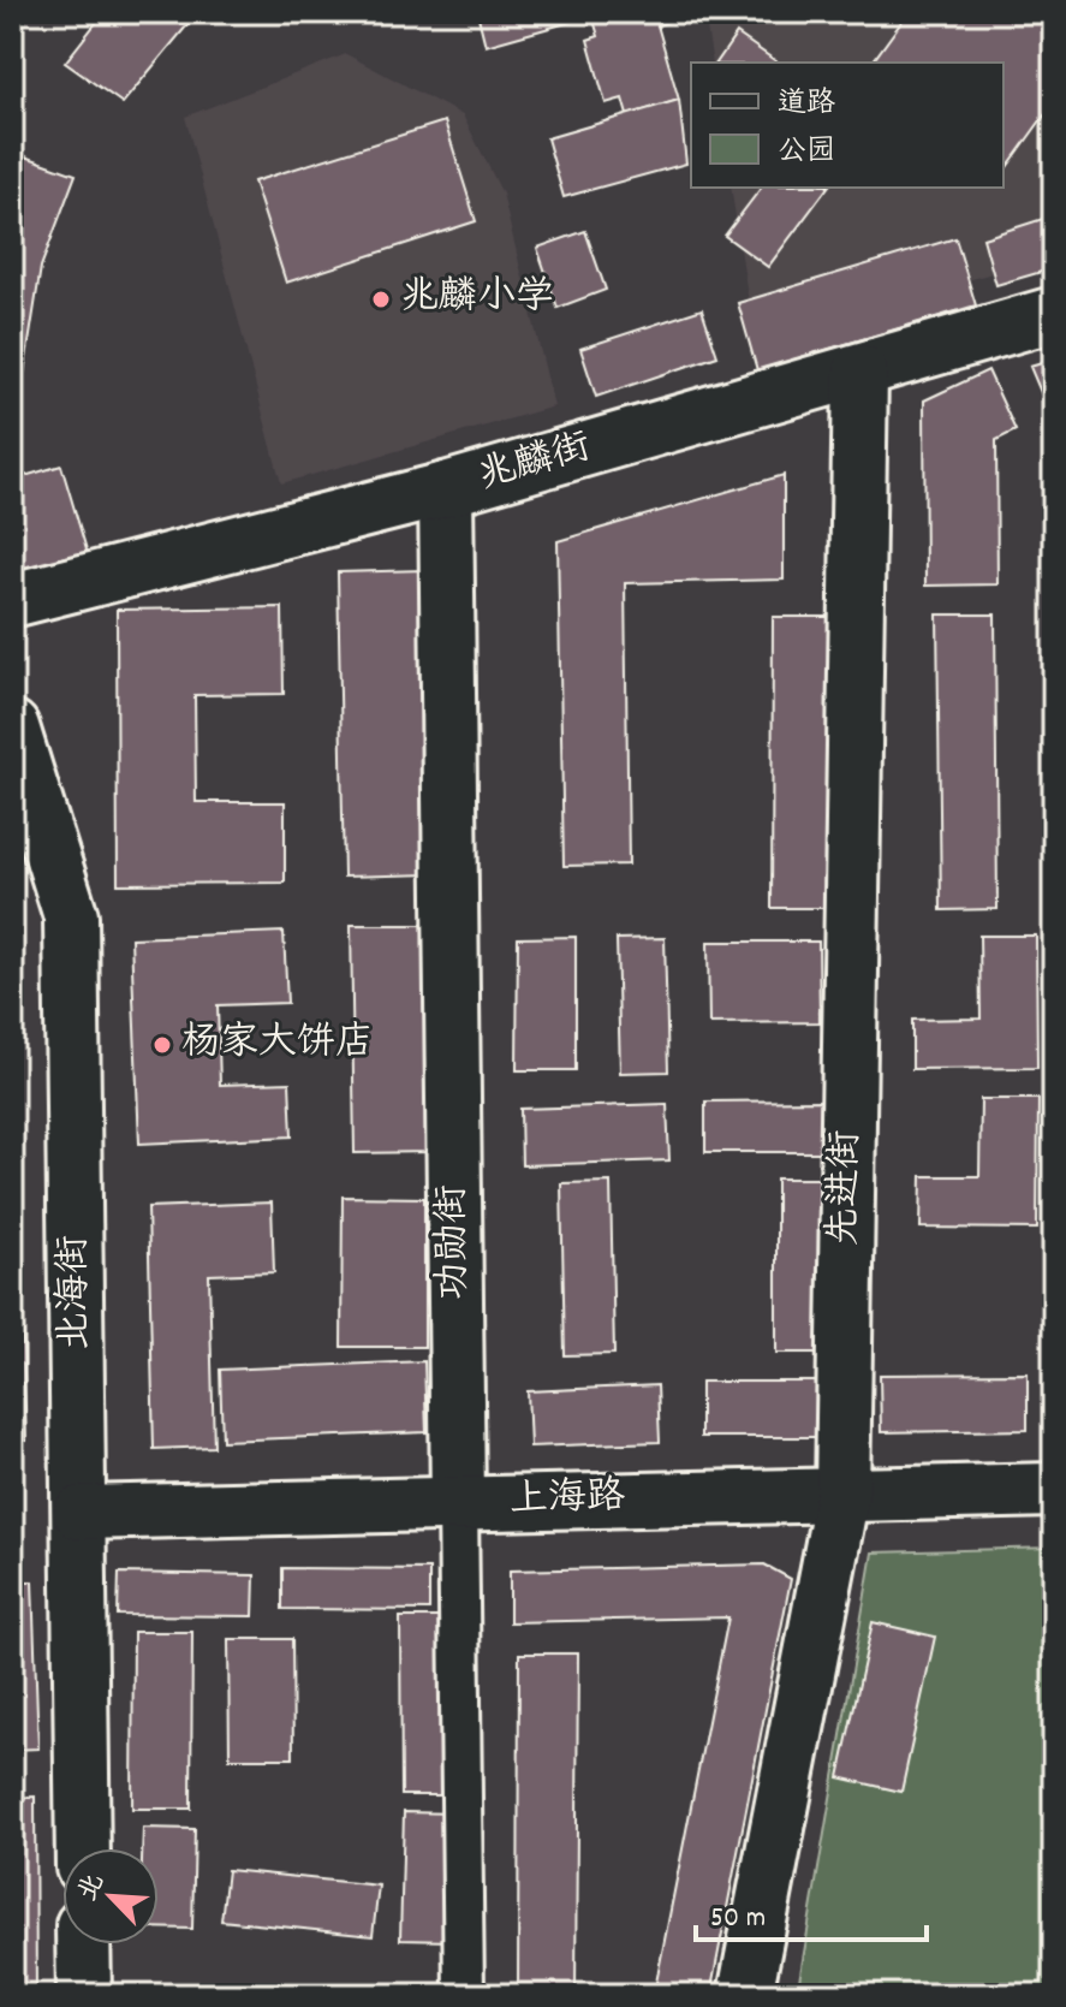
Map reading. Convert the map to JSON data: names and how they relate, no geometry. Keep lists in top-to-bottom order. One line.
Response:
{"streets":{"street":["兆麟街","先进街","功勋街","北海街","上海路"]},"crossings":[["兆麟街","先进街"],["兆麟街","功勋街"],["先进街","上海路"],["功勋街","上海路"],["北海街","上海路"]],"places":["兆麟小学","杨家大饼店"],"legend":["道路","公园"],"scale_bar":"50 m","north":"top left"}
